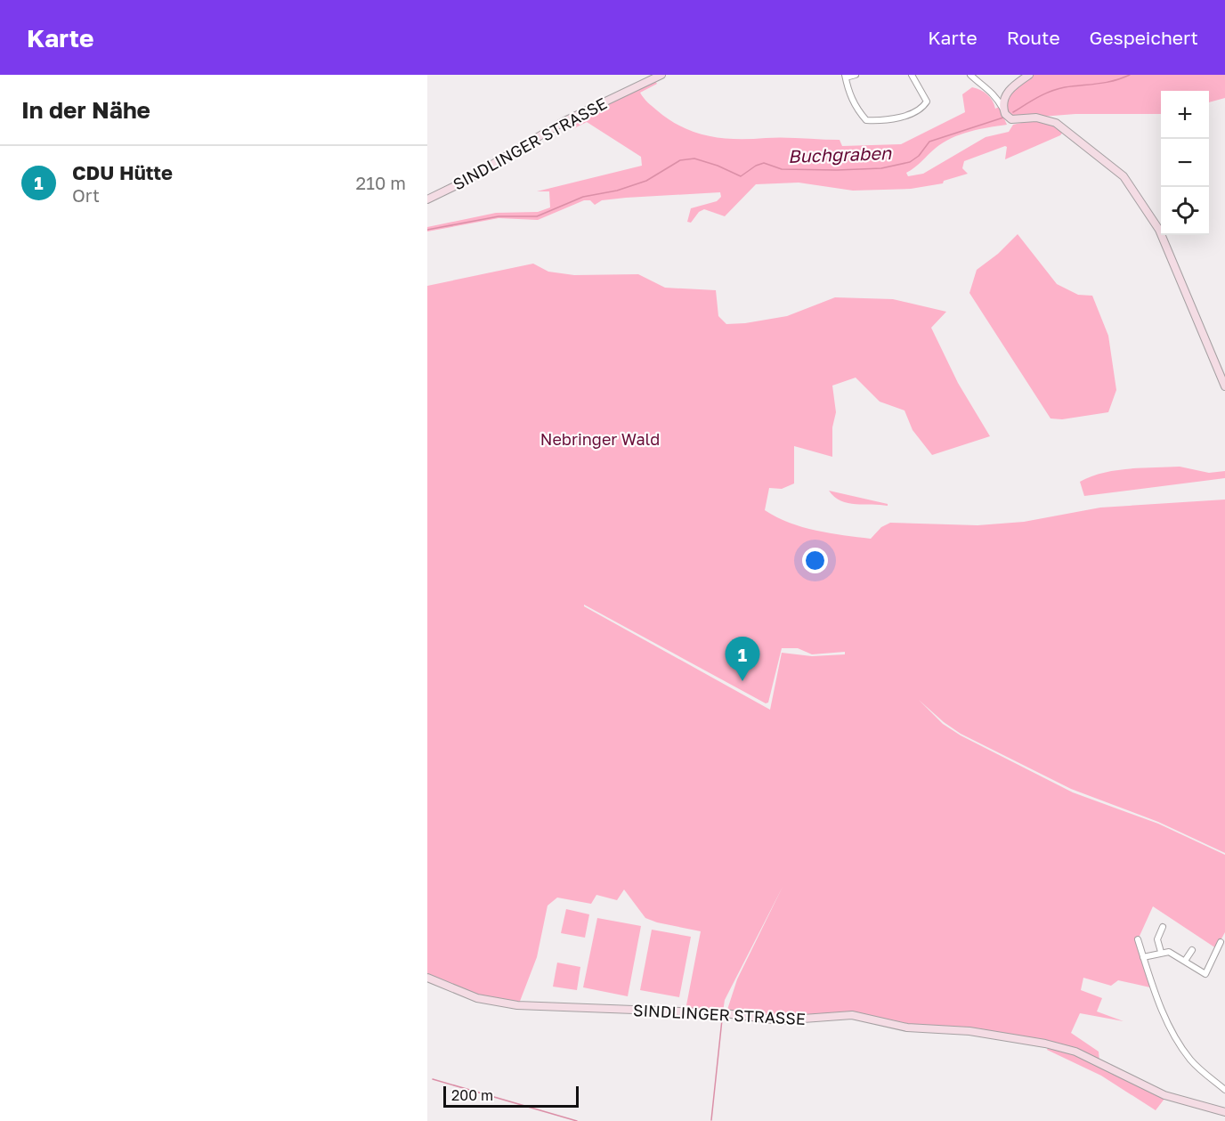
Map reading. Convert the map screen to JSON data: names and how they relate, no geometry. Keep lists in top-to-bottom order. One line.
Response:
{"streets":{"street":["SINDLINGER STRASSE"]},"water":["Buchgraben"],"parks":["Nebringer Wald"],"scale_bar":"200 m","page":{"header":"Karte","nav":["Karte","Route","Gespeichert"],"heading":"In der Nähe","map_buttons":["+","−"],"list":[{"mark":"1","name":"CDU Hütte","note":"Ort","value":"210 m"}],"pins":"1","scale":"200 m"}}
